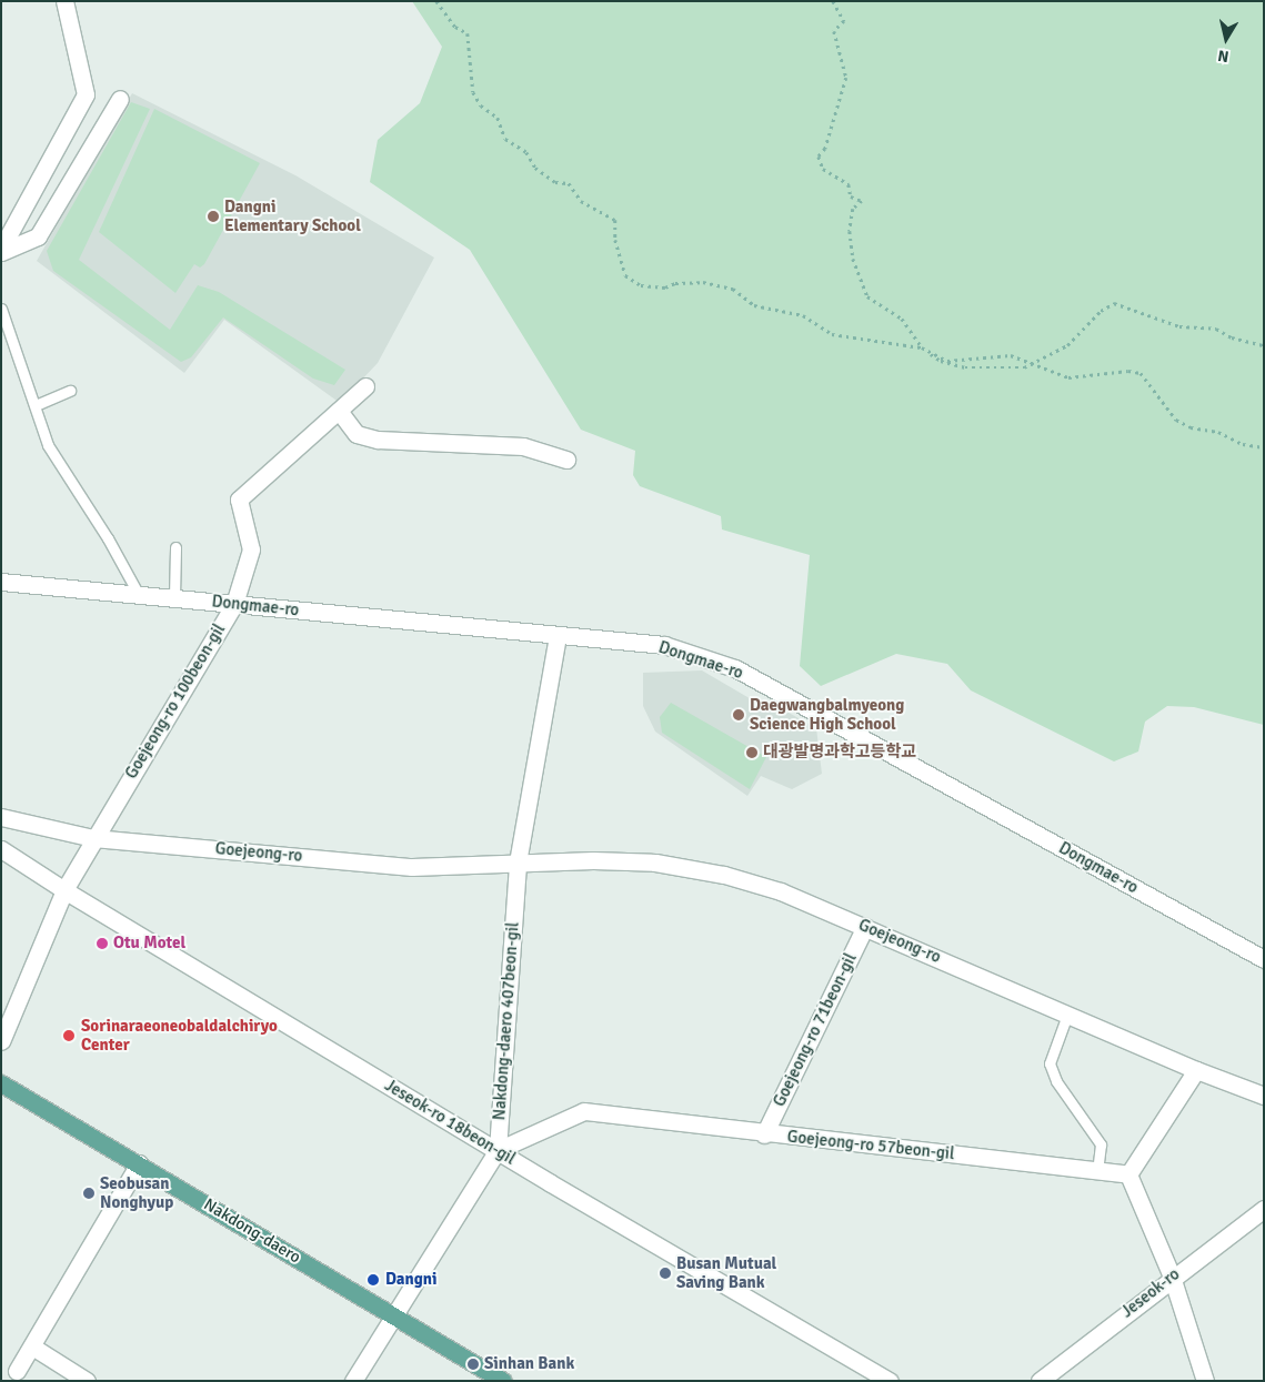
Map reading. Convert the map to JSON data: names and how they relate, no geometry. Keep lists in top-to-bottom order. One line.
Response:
{"streets":{"main road":["Nakdong-daero"],"street":["Dongmae-ro","Goejeong-ro 100beon-gil","Goejeong-ro","Nakdong-daero 407beon-gil","Goejeong-ro 71beon-gil","Jeseok-ro 18beon-gil","Goejeong-ro 57beon-gil","Jeseok-ro"]},"crossings":[["Dongmae-ro","Goejeong-ro 100beon-gil"],["Goejeong-ro 100beon-gil","Goejeong-ro"],["Goejeong-ro","Nakdong-daero 407beon-gil"],["Goejeong-ro","Goejeong-ro 71beon-gil"],["Nakdong-daero 407beon-gil","Jeseok-ro 18beon-gil"],["Nakdong-daero 407beon-gil","Goejeong-ro 57beon-gil"],["Nakdong-daero 407beon-gil","Nakdong-daero"],["Goejeong-ro 71beon-gil","Goejeong-ro 57beon-gil"],["Jeseok-ro 18beon-gil","Goejeong-ro 57beon-gil"]],"places":["Dangni Elementary School","Daegwangbalmyeong Science High School","대광발명과학고등학교","Otu Motel","Sorinaraeoneobaldalchiryo Center","Seobusan Nonghyup","Busan Mutual Saving Bank","Dangni","Sinhan Bank"],"north":"bottom"}
